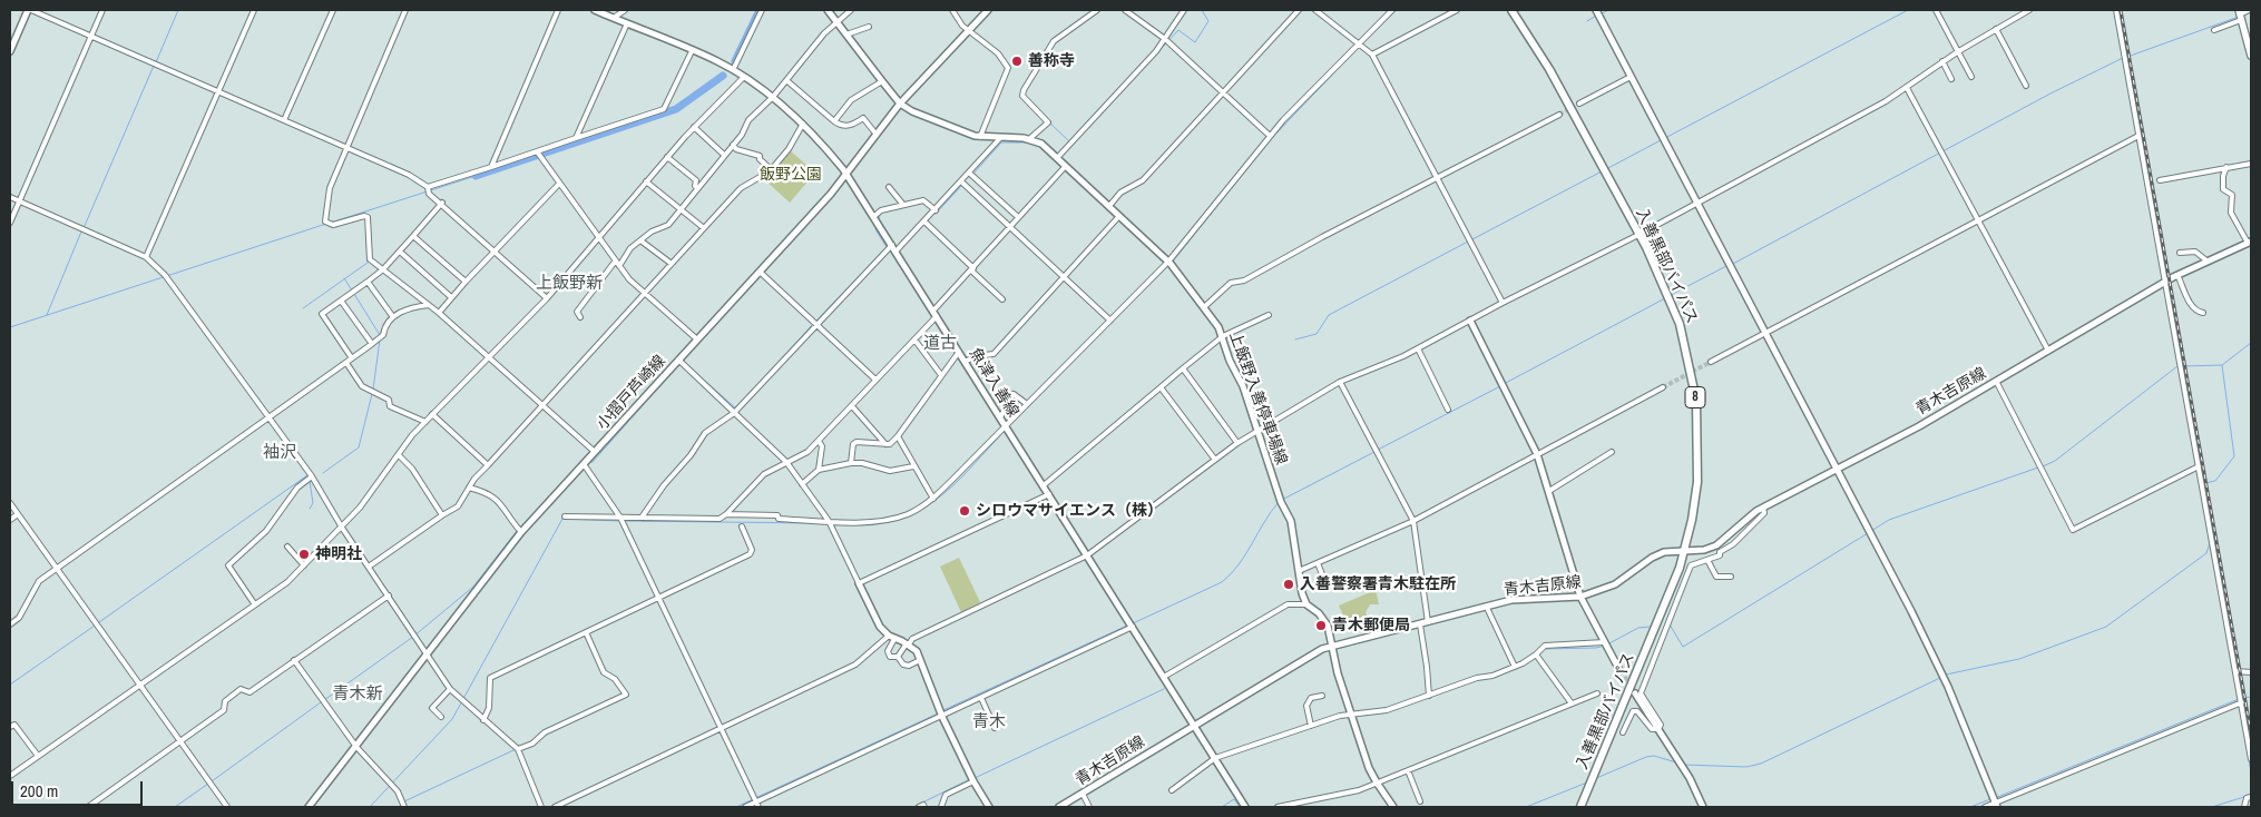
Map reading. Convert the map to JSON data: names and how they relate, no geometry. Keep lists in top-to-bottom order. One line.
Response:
{"streets":{"highway":["入善黒部バイパス","8"],"main road":["魚津入善線","青木吉原線","小摺戸芦崎線","上飯野入善停車場線"]},"crossings":[["入善黒部バイパス","青木吉原線"],["魚津入善線","青木吉原線"],["魚津入善線","小摺戸芦崎線"],["青木吉原線","上飯野入善停車場線"],["小摺戸芦崎線","上飯野入善停車場線"]],"districts":["上飯野新","道古","袖沢","青木新","青木"],"parks":["飯野公園"],"places":["善称寺","シロウマサイエンス（株）","神明社","入善警察署青木駐在所","青木郵便局"],"scale_bar":"200 m"}
